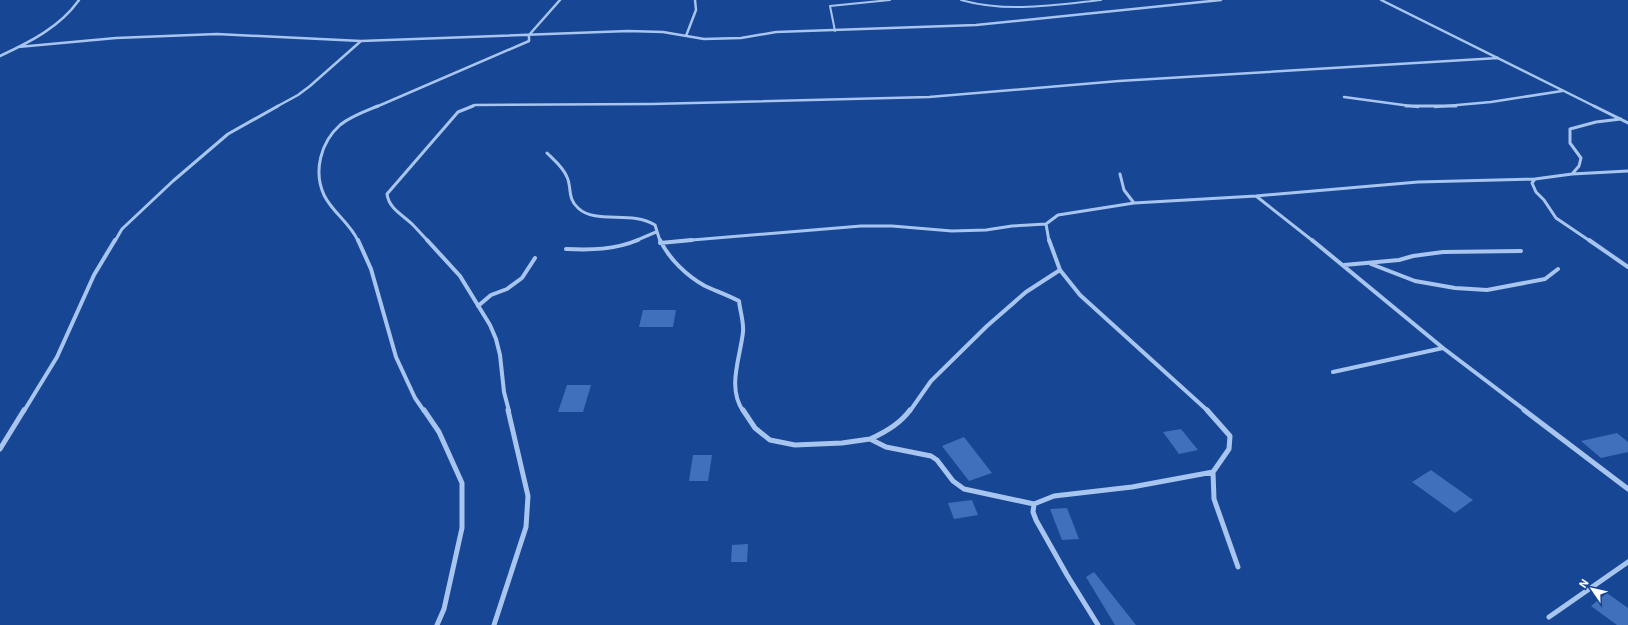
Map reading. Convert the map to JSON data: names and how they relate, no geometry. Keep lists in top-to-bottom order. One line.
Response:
{"north":"top left"}
